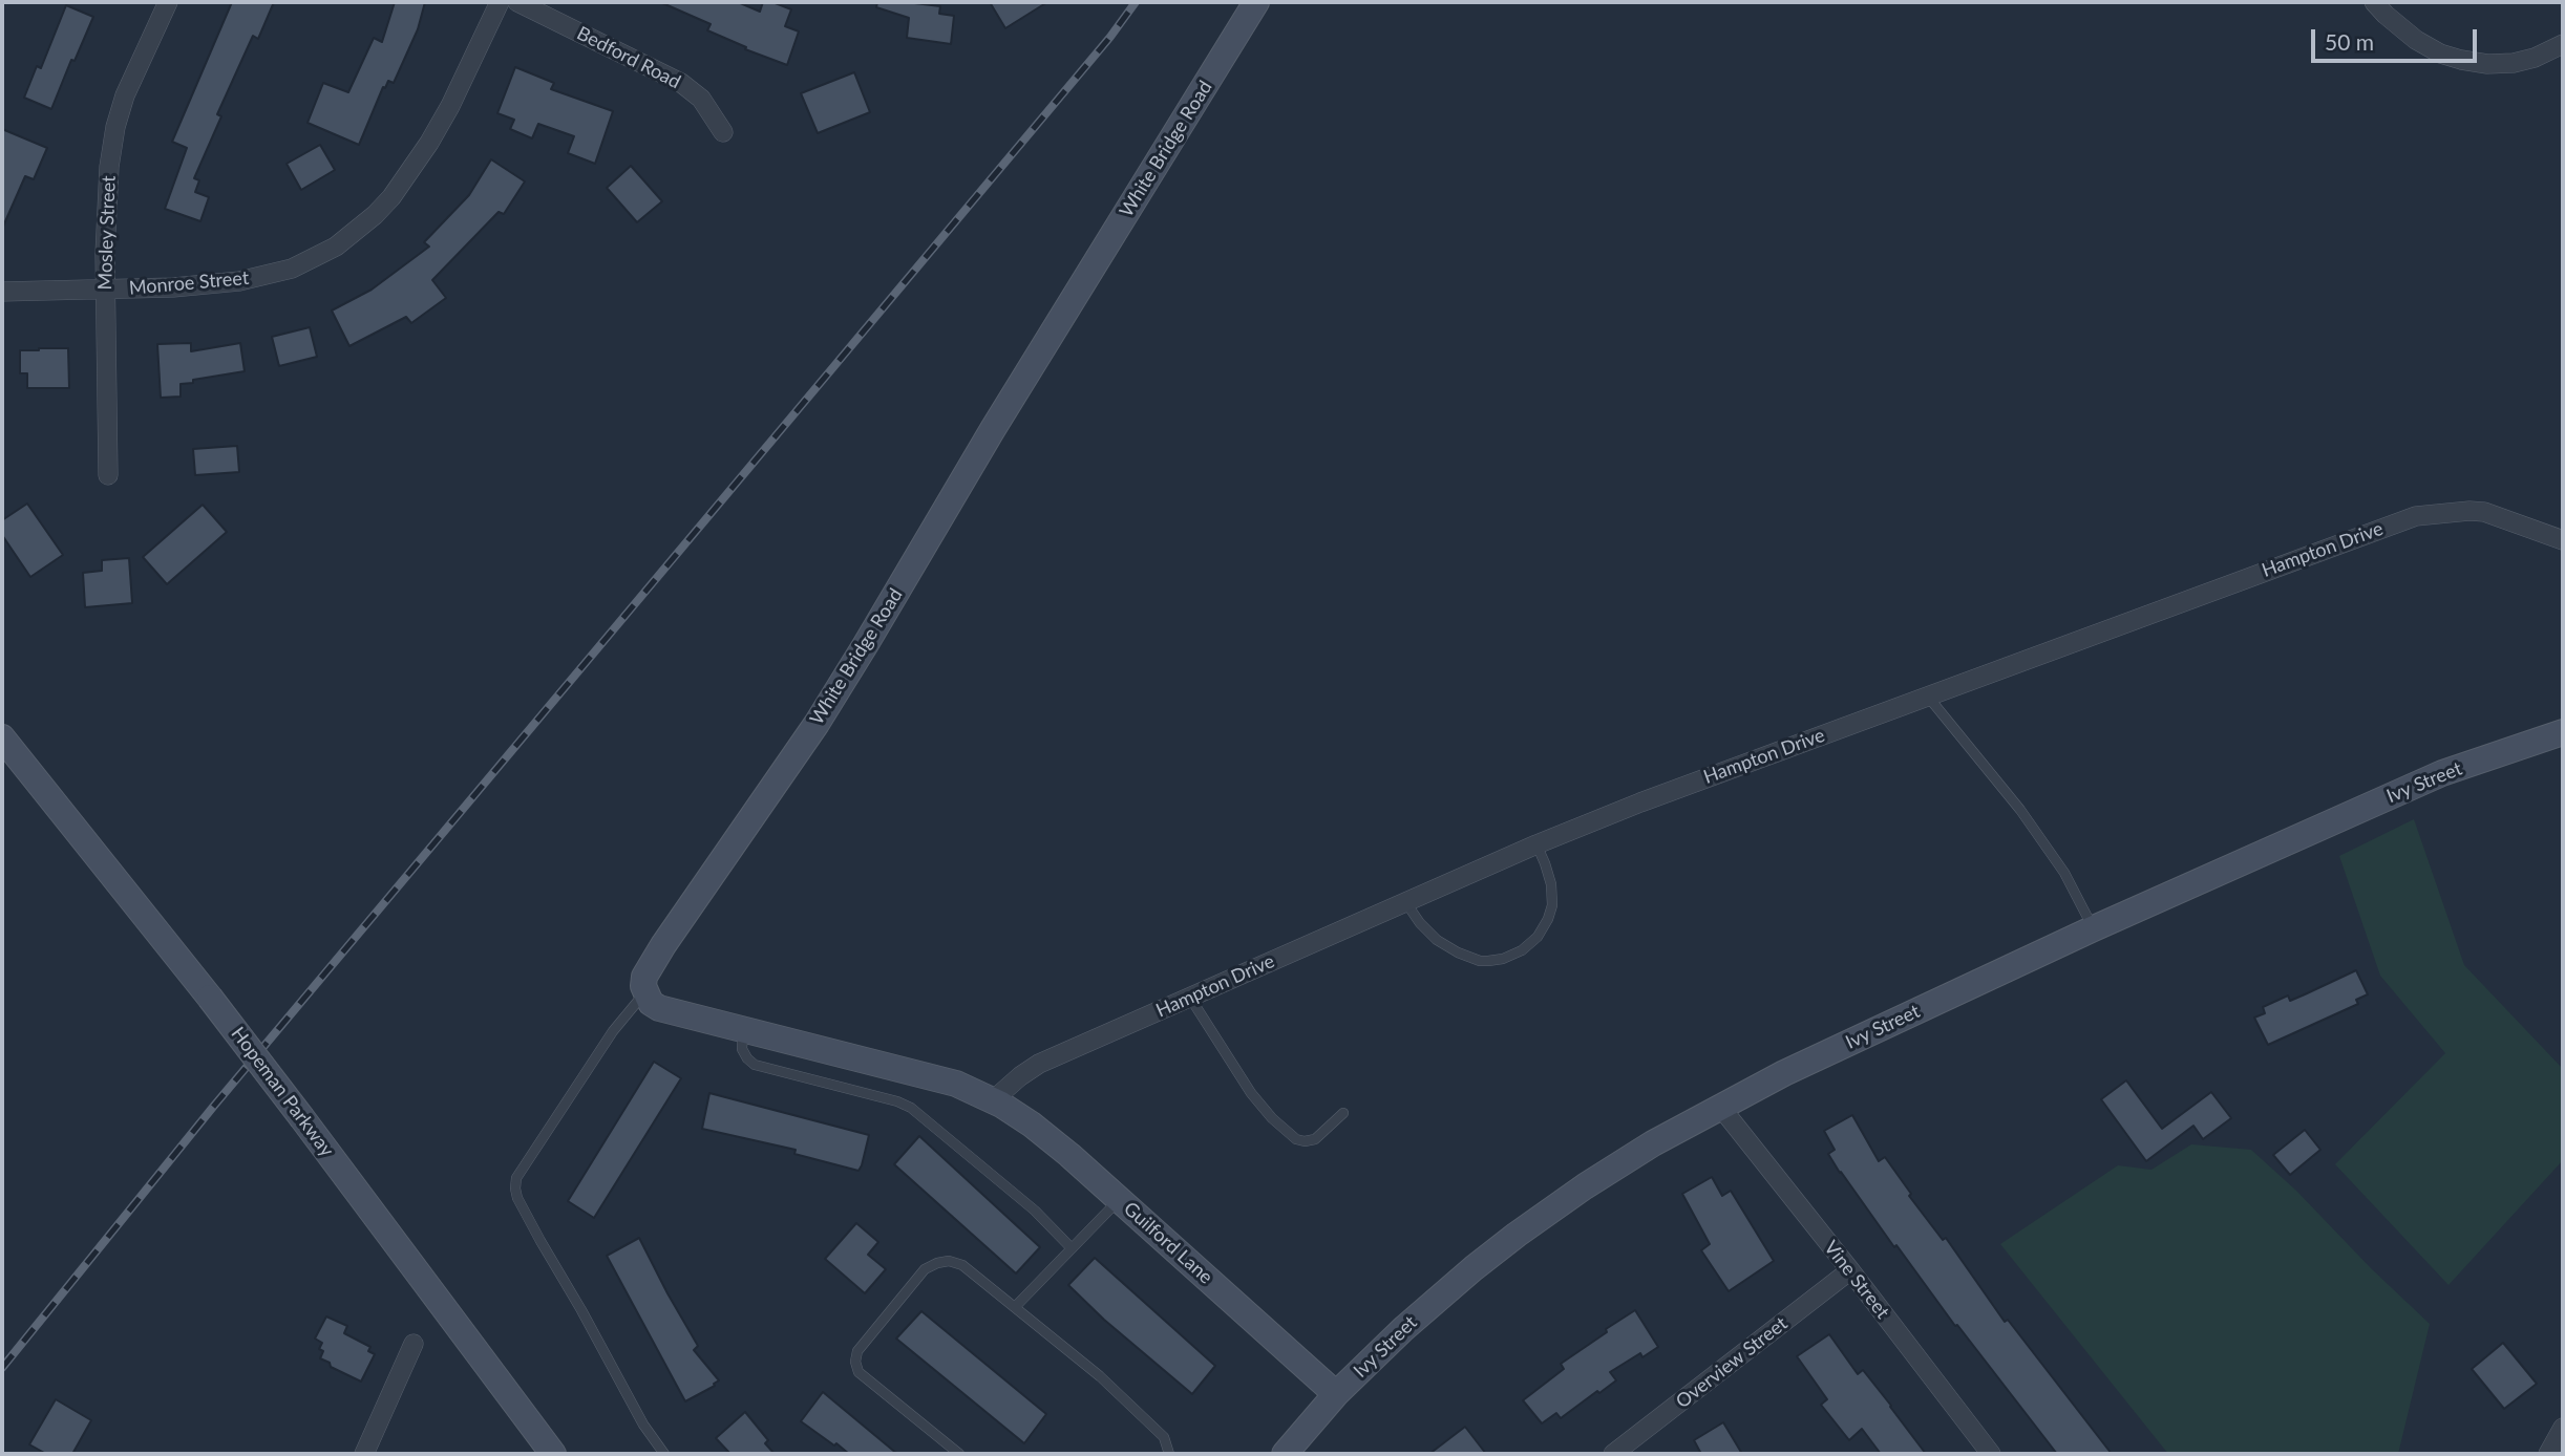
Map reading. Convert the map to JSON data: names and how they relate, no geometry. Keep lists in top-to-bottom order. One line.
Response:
{"streets":{"main road":["White Bridge Road","Ivy Street","Hopeman Parkway","Guilford Lane"],"street":["Bedford Road","Mosley Street","Monroe Street","Hampton Drive","Vine Street","Overview Street"]},"crossings":[["Mosley Street","Monroe Street"],["Hampton Drive","Guilford Lane"],["Ivy Street","Guilford Lane"],["Ivy Street","Vine Street"],["Vine Street","Overview Street"]],"scale_bar":"50 m"}
